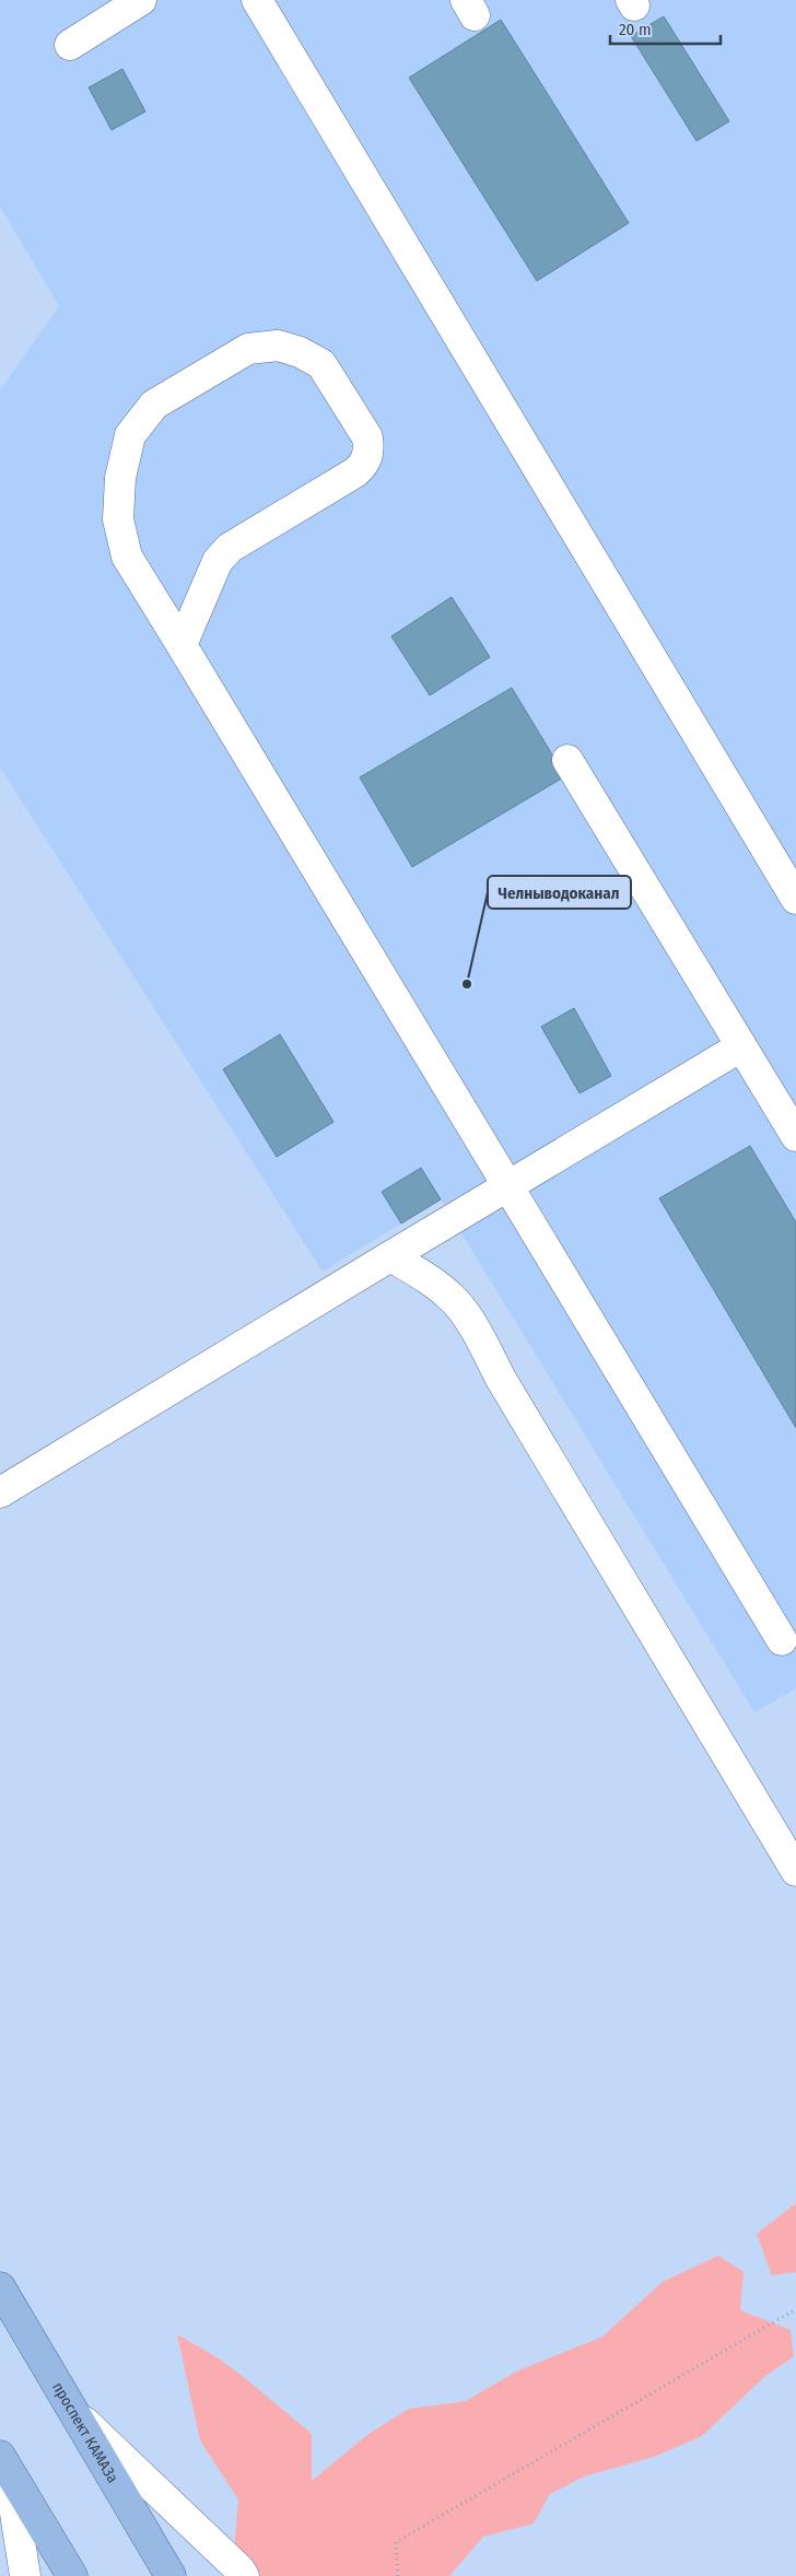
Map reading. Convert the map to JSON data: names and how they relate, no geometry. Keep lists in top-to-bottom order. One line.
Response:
{"streets":{"main road":["проспект КАМАЗа"]},"places":["Челныводоканал"],"scale_bar":"20 m"}
